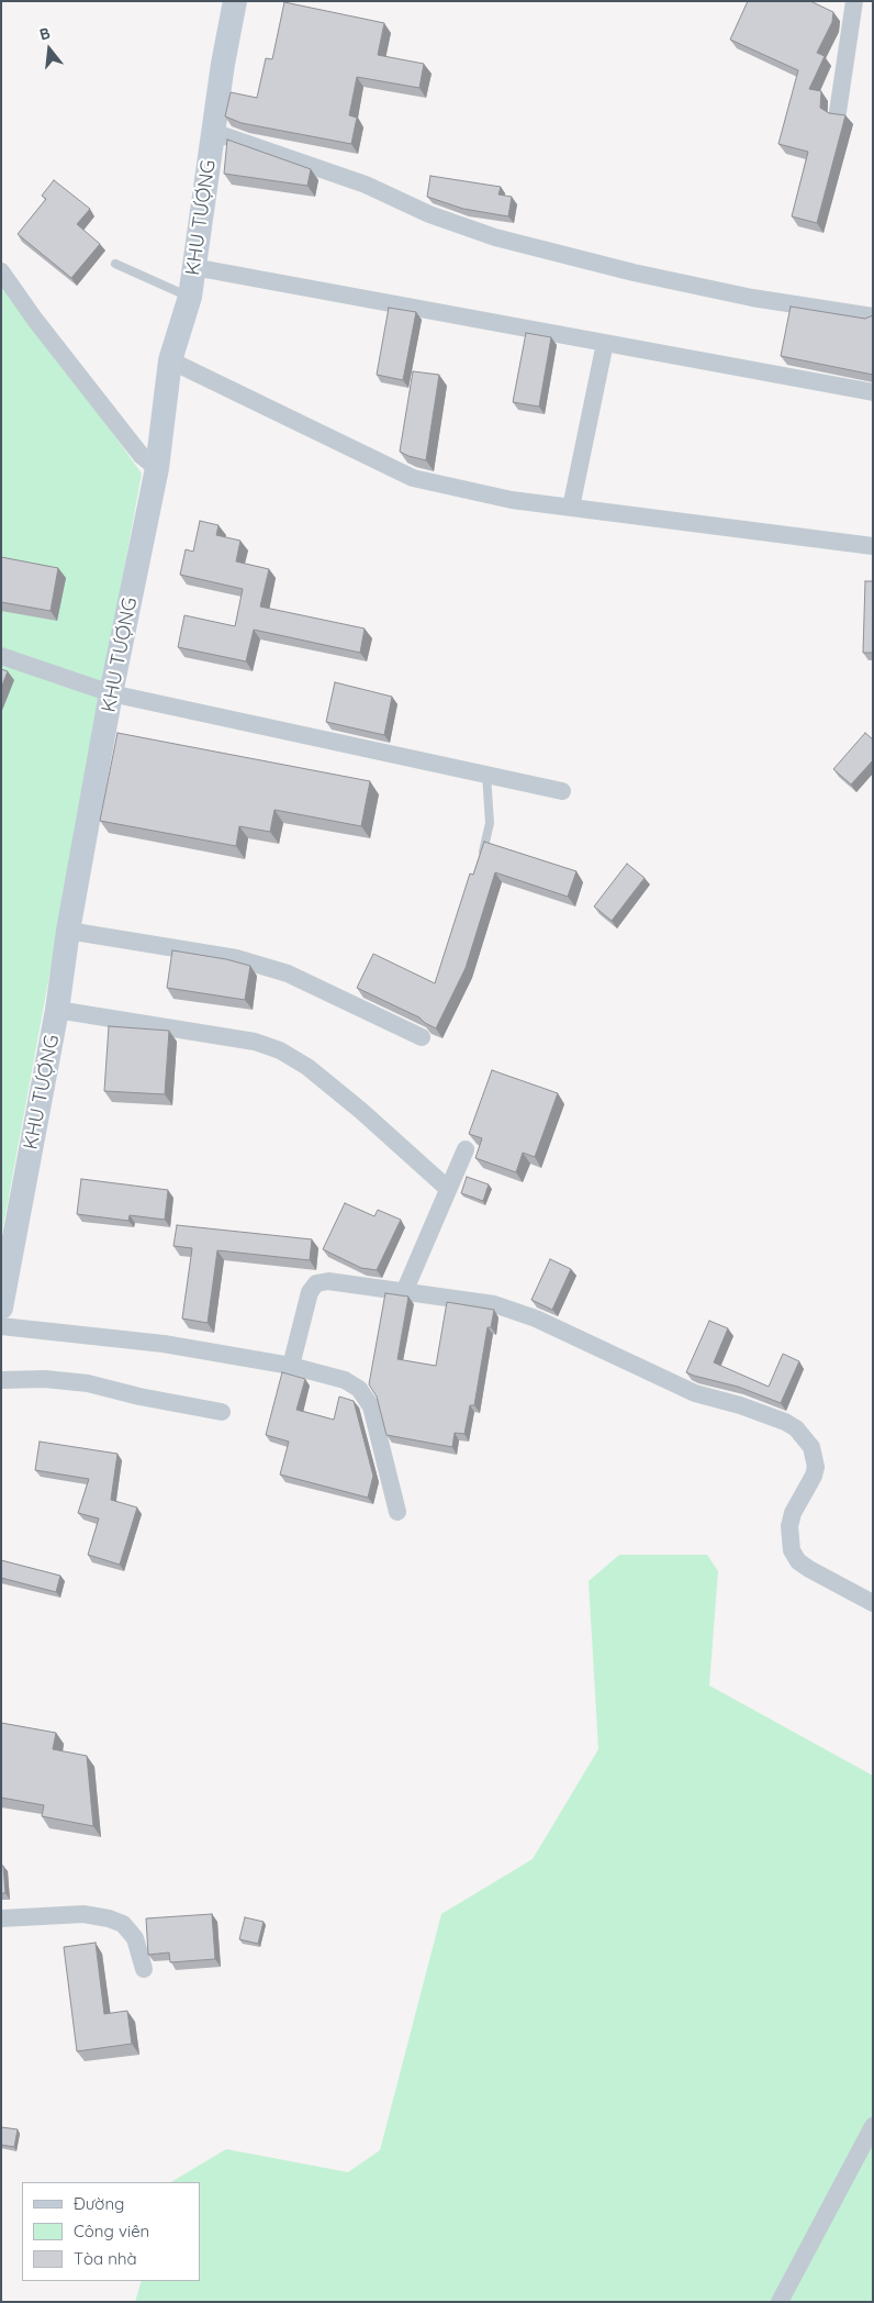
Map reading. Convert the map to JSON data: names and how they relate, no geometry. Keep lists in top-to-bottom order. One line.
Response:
{"streets":{"street":["KHU TƯỢNG"]},"legend":["Đường","Công viên","Tòa nhà"],"north":"top"}
